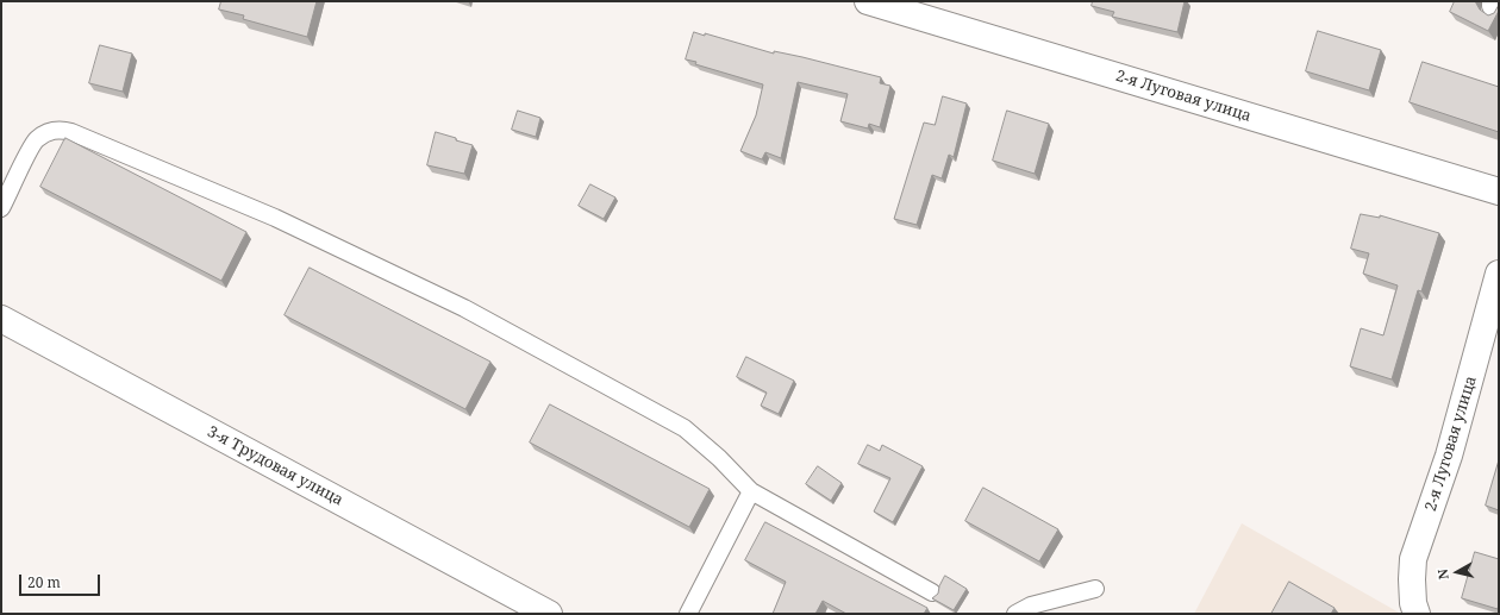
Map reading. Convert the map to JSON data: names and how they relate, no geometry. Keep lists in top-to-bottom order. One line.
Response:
{"streets":{"street":["2-я Луговая улица","3-я Трудовая улица"]},"scale_bar":"20 m","north":"left"}
